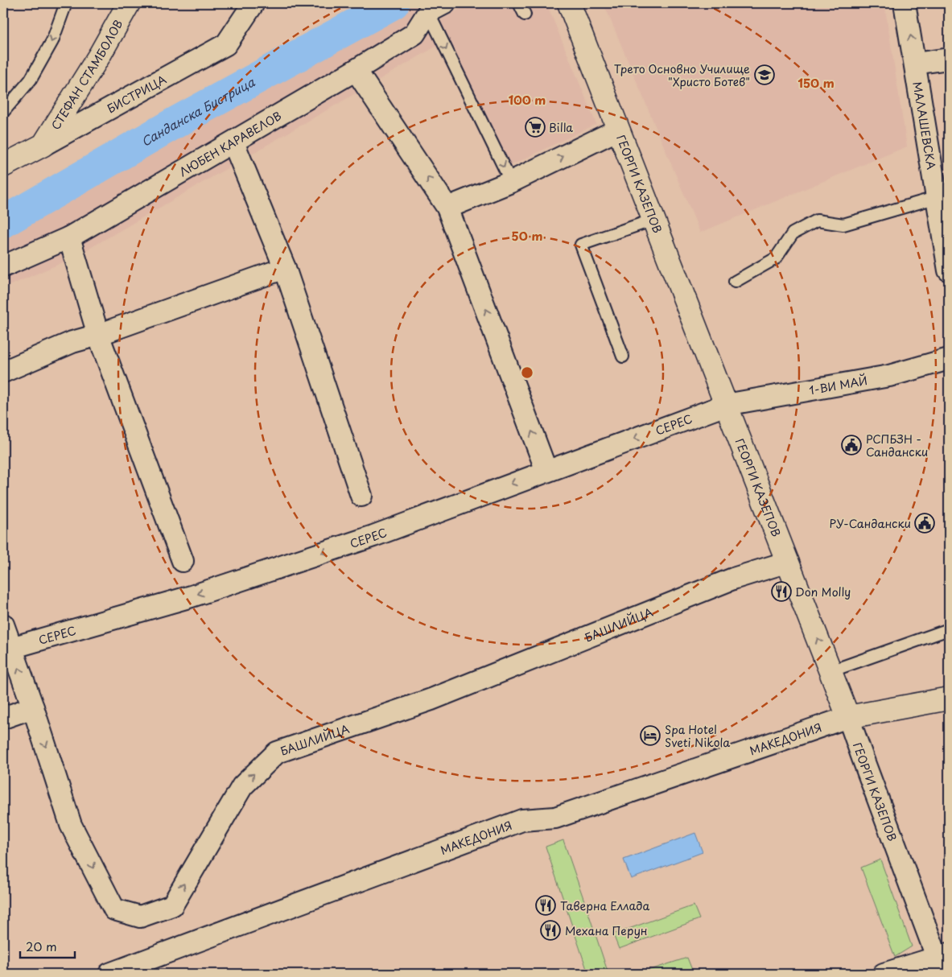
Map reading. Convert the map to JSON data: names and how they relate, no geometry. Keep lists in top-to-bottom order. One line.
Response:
{"streets":{"street":["СТЕФАН СТАМБОЛОВ","БИСТРИЦА","МАЛАШЕВСКА","ЛЮБЕН КАРАВЕЛОВ","ГЕОРГИ КАЗЕПОВ","1-ВИ МАЙ","СЕРЕС","БАШЛИЙЦА","МАКЕДОНИЯ"]},"crossings":[["СТЕФАН СТАМБОЛОВ","БИСТРИЦА"],["ГЕОРГИ КАЗЕПОВ","1-ВИ МАЙ"],["ГЕОРГИ КАЗЕПОВ","СЕРЕС"],["ГЕОРГИ КАЗЕПОВ","БАШЛИЙЦА"],["ГЕОРГИ КАЗЕПОВ","МАКЕДОНИЯ"],["1-ВИ МАЙ","СЕРЕС"],["СЕРЕС","БАШЛИЙЦА"]],"one_way":["СЕРЕС"],"water":["Санданска Бистрица"],"places":{"school or university":["Трето Основно Училище \"Христо Ботев\""],"supermarket":["Billa"],"public building":["РСПБЗН - Сандански","РУ-Сандански"],"restaurant":["Don Molly","Таверна Еллада","Механа Перун"],"hotel":["Spa Hotel Sveti Nikola"]},"scale_bar":"20 m","rings":["150 m","100 m","50 m"]}
